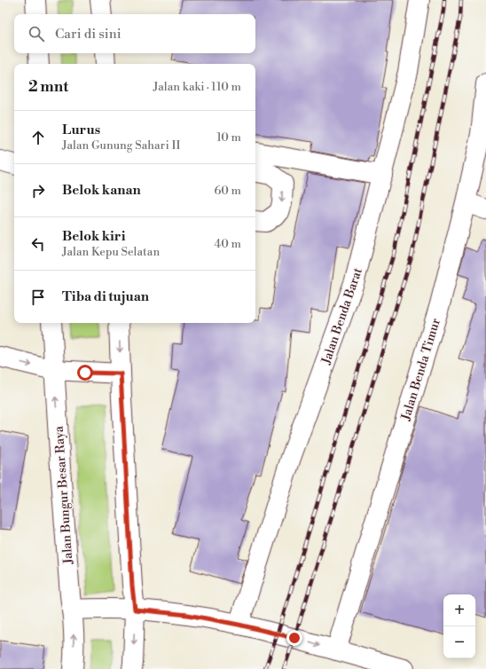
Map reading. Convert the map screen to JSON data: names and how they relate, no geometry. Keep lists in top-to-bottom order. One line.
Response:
{"streets":{"street":["Jalan Benda Barat","Jalan Benda Timur","Jalan Bungur Besar Raya"]},"page":{"search":"Cari di sini","heading":["2 mnt","Jalan kaki · 110 m"],"list":[["Lurus","Jalan Gunung Sahari II","10 m"],["Belok kanan","60 m"],["Belok kiri","Jalan Kepu Selatan","40 m"],"Tiba di tujuan"],"map_buttons":["+","−"]}}
